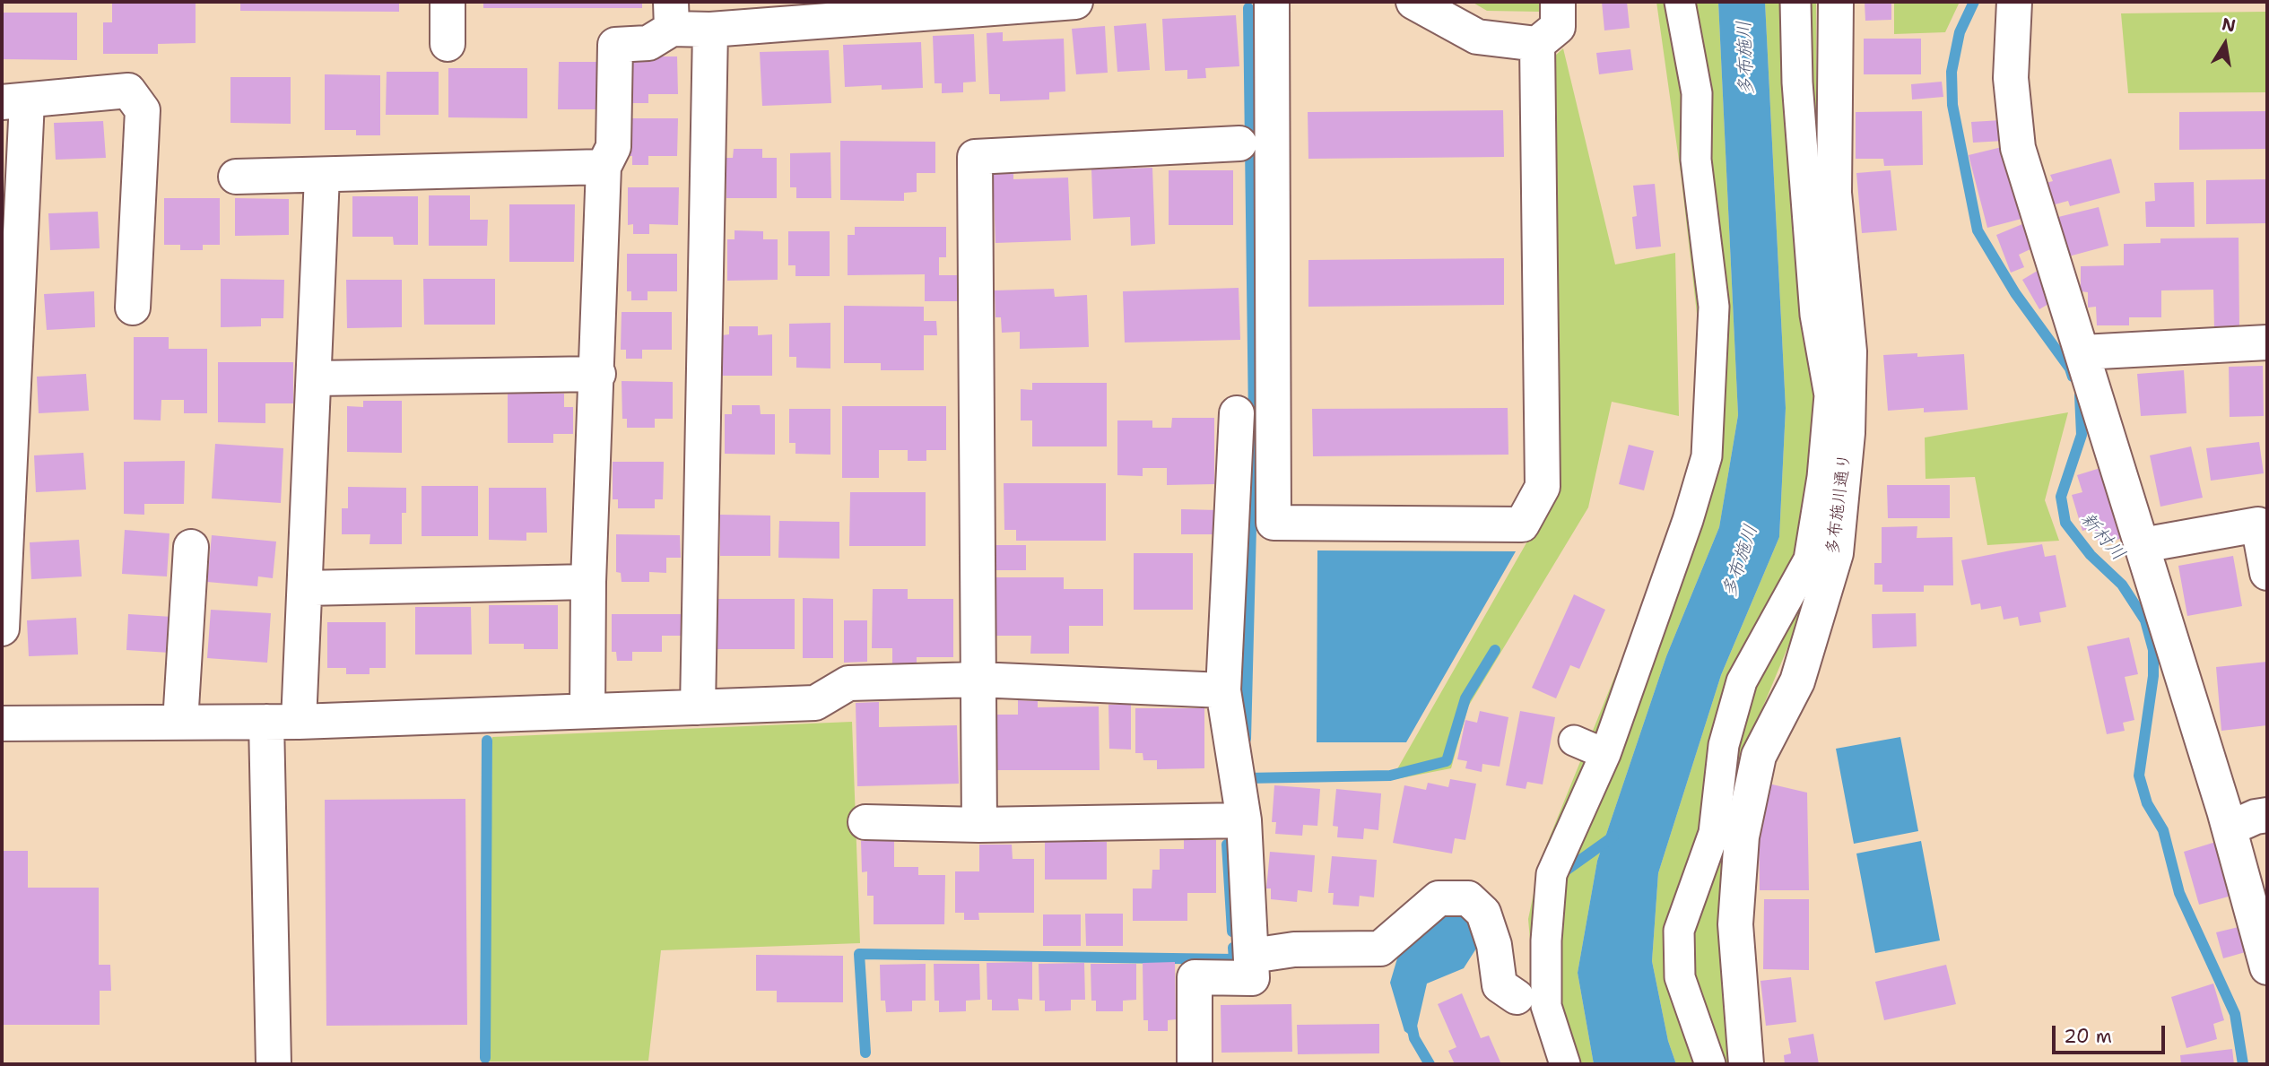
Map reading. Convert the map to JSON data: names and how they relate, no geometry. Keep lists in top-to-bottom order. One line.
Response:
{"streets":{"street":["多布施川通り"]},"water":["多布施川","新村川"],"scale_bar":"20 m","north":"top"}
